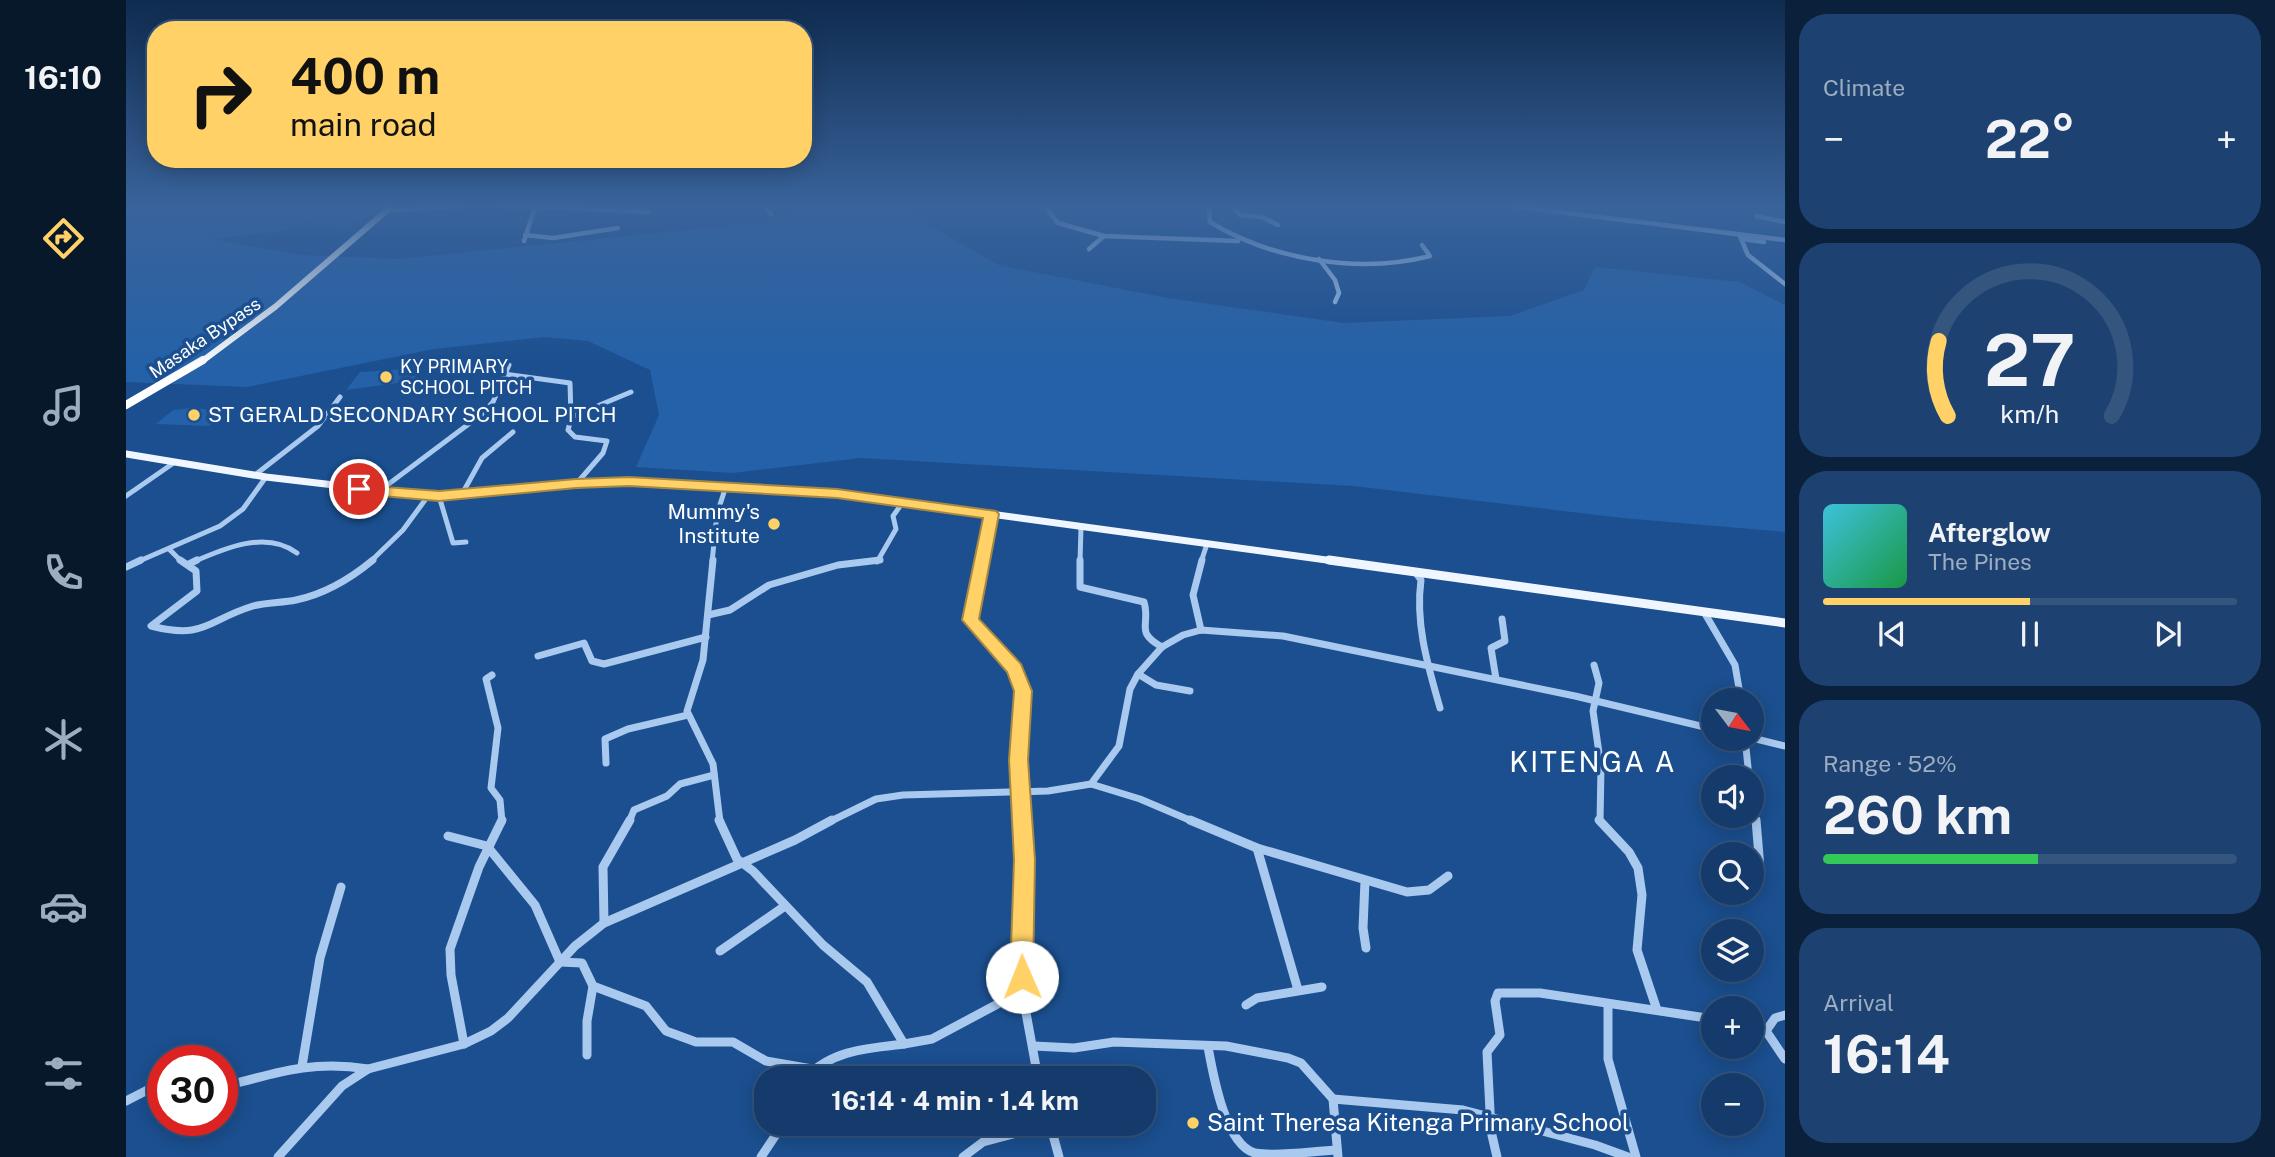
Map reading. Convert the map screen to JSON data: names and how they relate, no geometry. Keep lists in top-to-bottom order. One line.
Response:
{"streets":{"highway":["Masaka Bypass"]},"districts":["KITENGA A"],"places":["KY PRIMARY SCHOOL PITCH","ST GERALD SECONDARY SCHOOL PITCH","Mummy's Institute","Saint Theresa Kitenga Primary School"],"north":"bottom right","page":{"tabs":"16:10","tile":["Climate",["Range · 52%","260 km"],["Arrival","16:14"]],"turn":["400 m","main road"],"heat":["−","22°","+"],"song":["Afterglow","The Pines"],"map_buttons":["+","−"],"limit":"30","trip":"16:14 · 4 min · 1.4 km","gauge":["27","km/h"]}}
